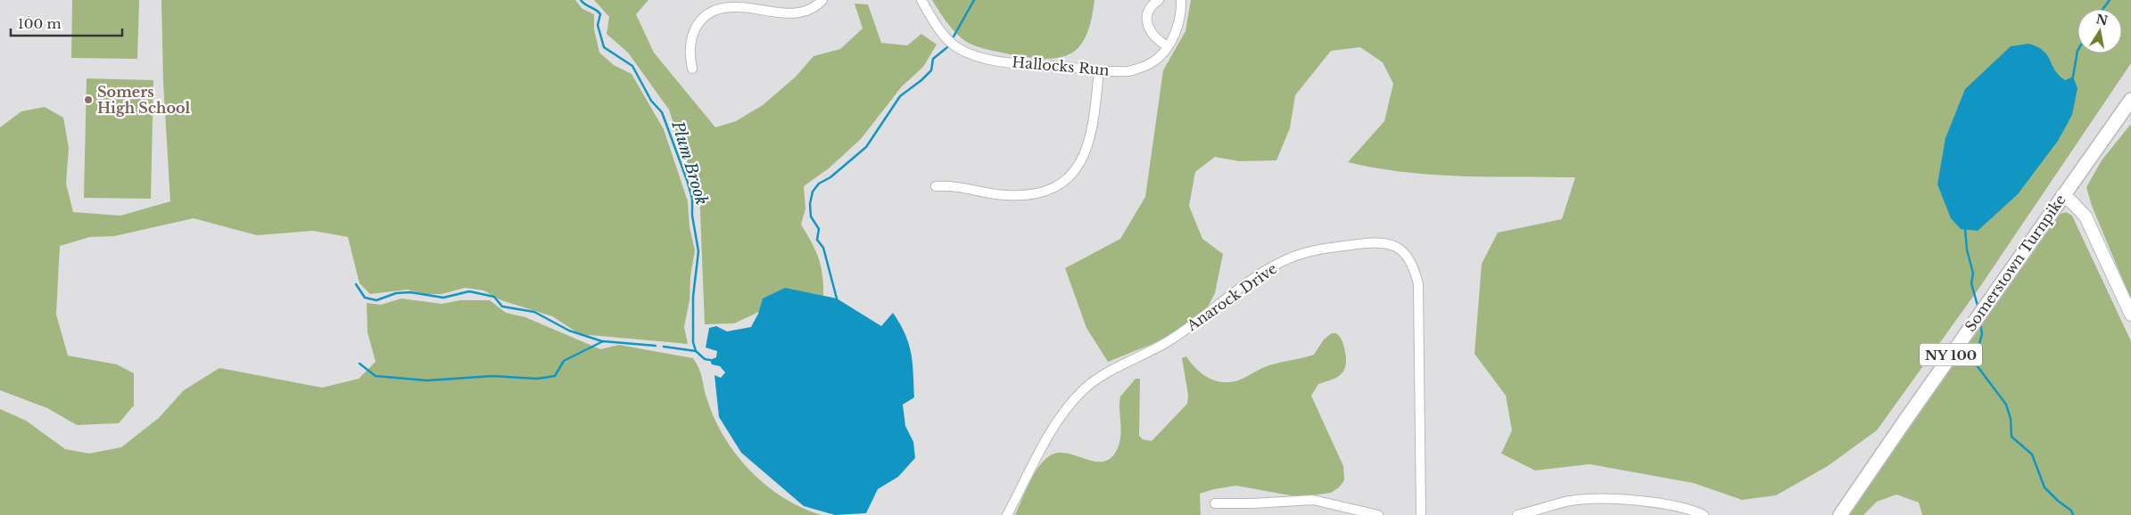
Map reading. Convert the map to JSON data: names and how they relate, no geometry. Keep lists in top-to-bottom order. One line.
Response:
{"streets":{"main road":["Somerstown Turnpike","NY 100"],"street":["Hallocks Run","Anarock Drive"]},"water":["Plum Brook"],"places":["Somers High School"],"scale_bar":"100 m","north":"top"}
